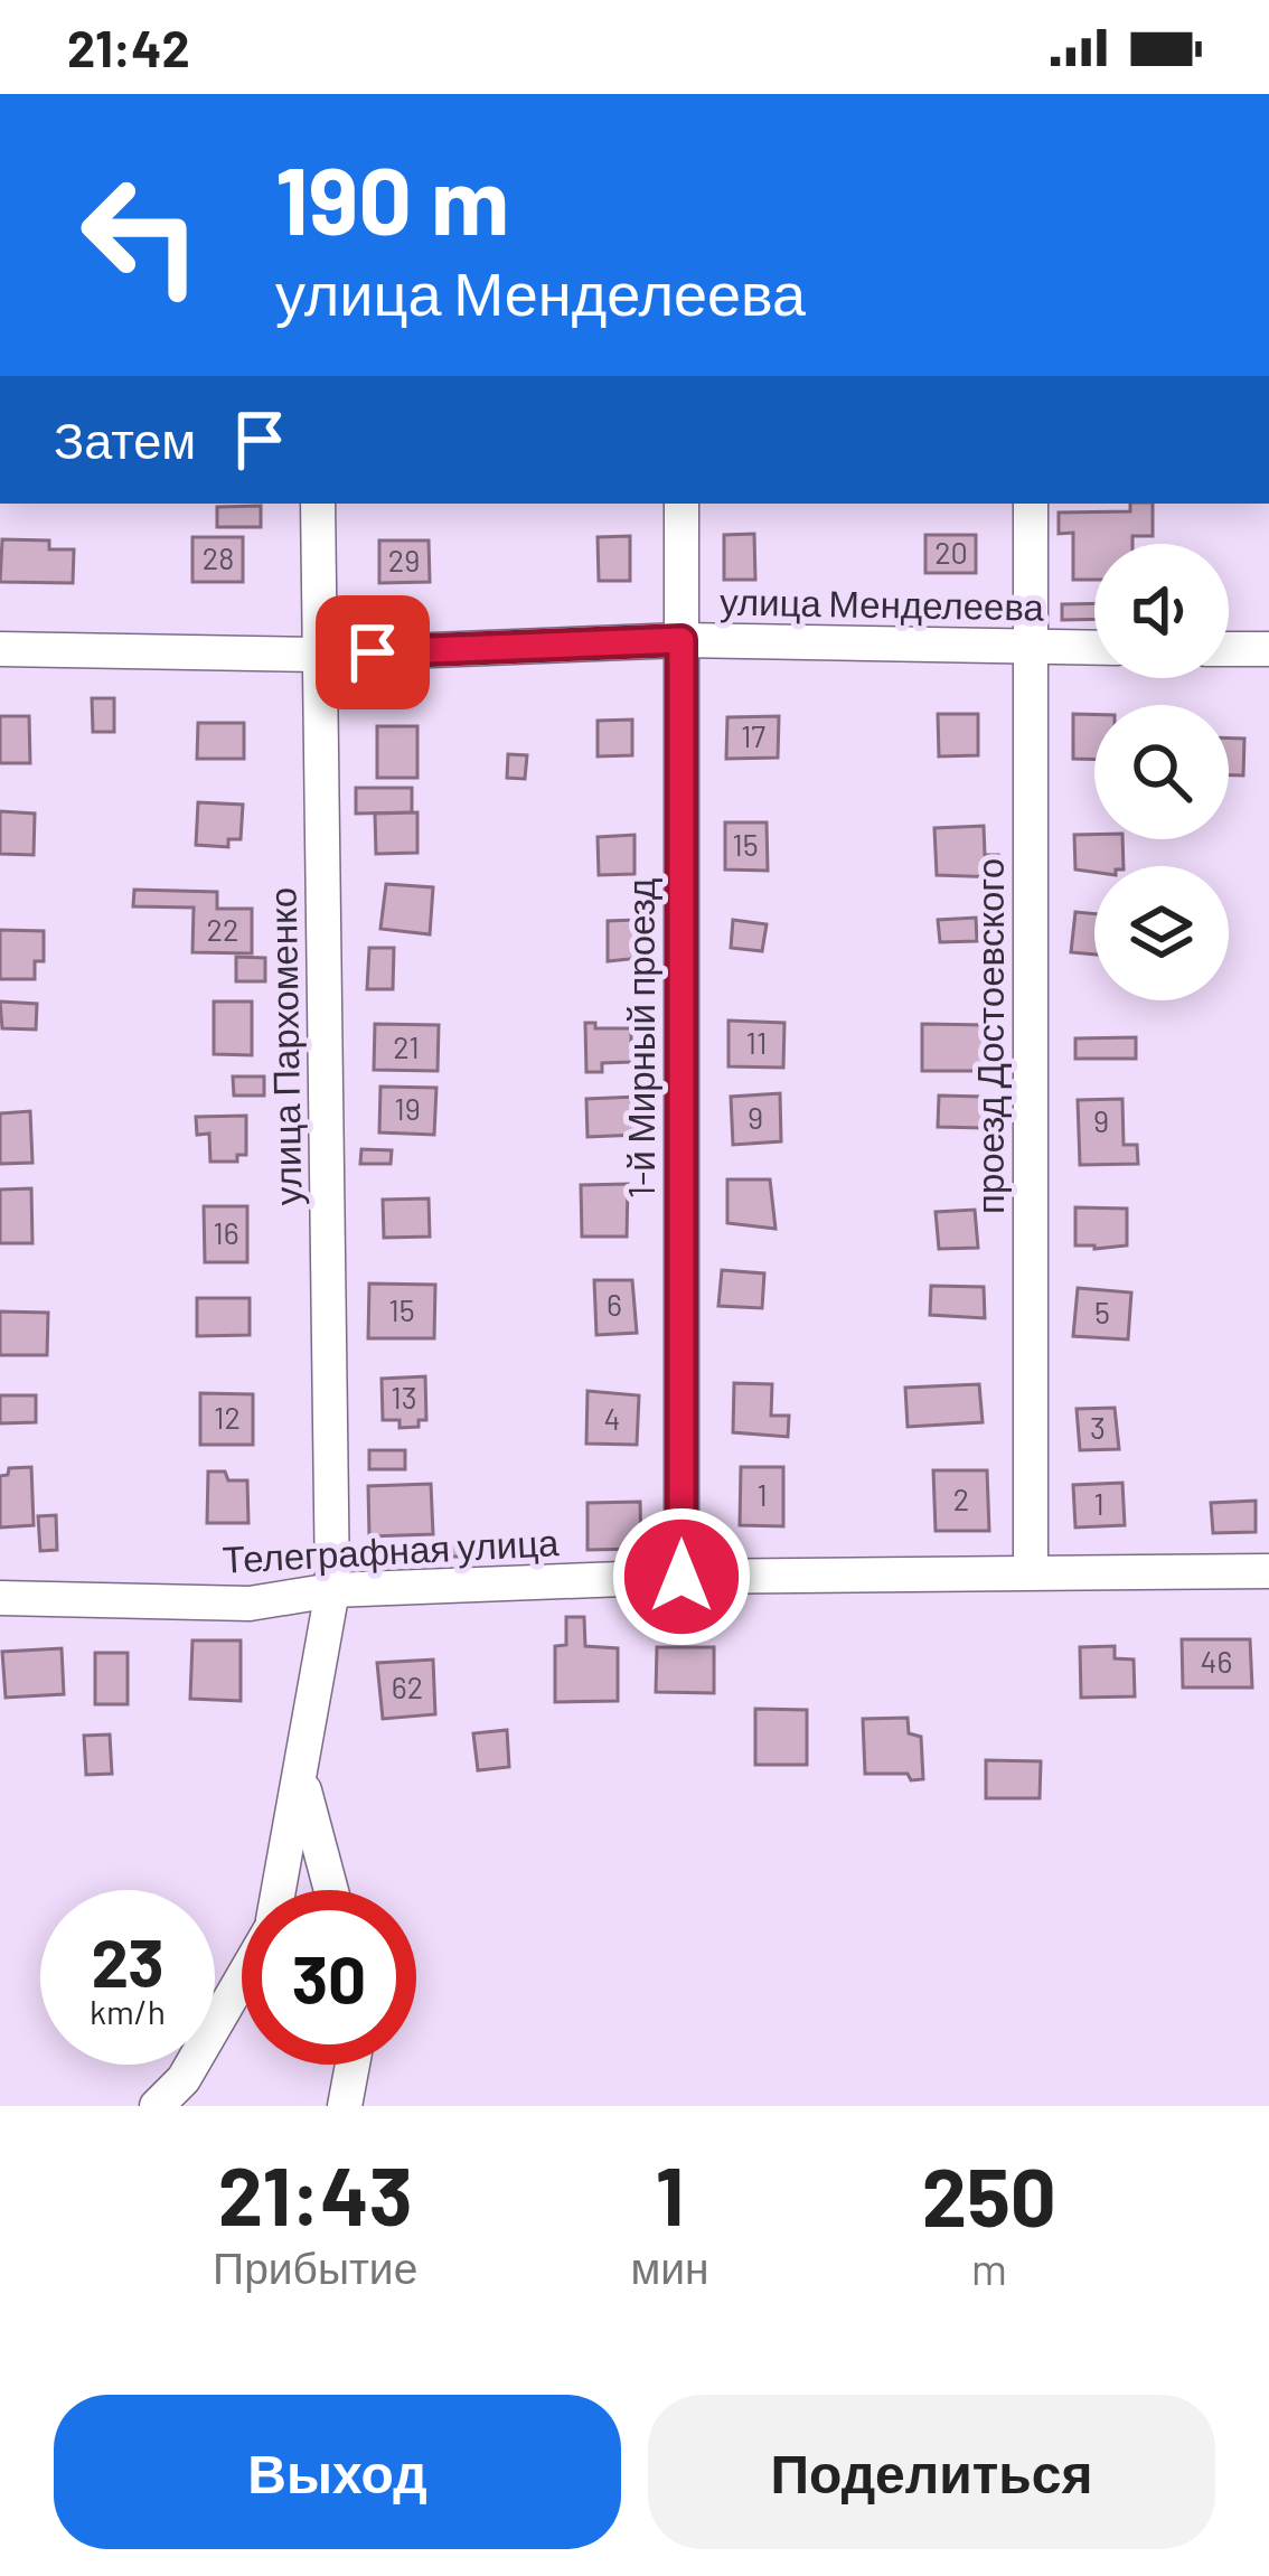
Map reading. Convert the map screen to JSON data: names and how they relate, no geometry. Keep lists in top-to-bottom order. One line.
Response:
{"streets":{"street":["улица Менделеева","проезд Достоевского","1-й Мирный проезд","улица Пархоменко","Телеграфная улица"]},"crossings":[["улица Менделеева","проезд Достоевского"],["улица Менделеева","1-й Мирный проезд"],["улица Менделеева","улица Пархоменко"],["проезд Достоевского","Телеграфная улица"],["1-й Мирный проезд","Телеграфная улица"],["улица Пархоменко","Телеграфная улица"]],"house_numbers":["20","28","29","17","15","22","11","21","19","9","9","16","6","15","5","13","12","4","3","1","2","1","46","62"],"page":{"status":"21:42","turn":["190 m","улица Менделеева"],"then":"Затем","speed":"23 km/h","limit":"30","eta":["21:43","Прибытие","1","мин","250","m"],"buttons":["Выход","Поделиться"]}}
